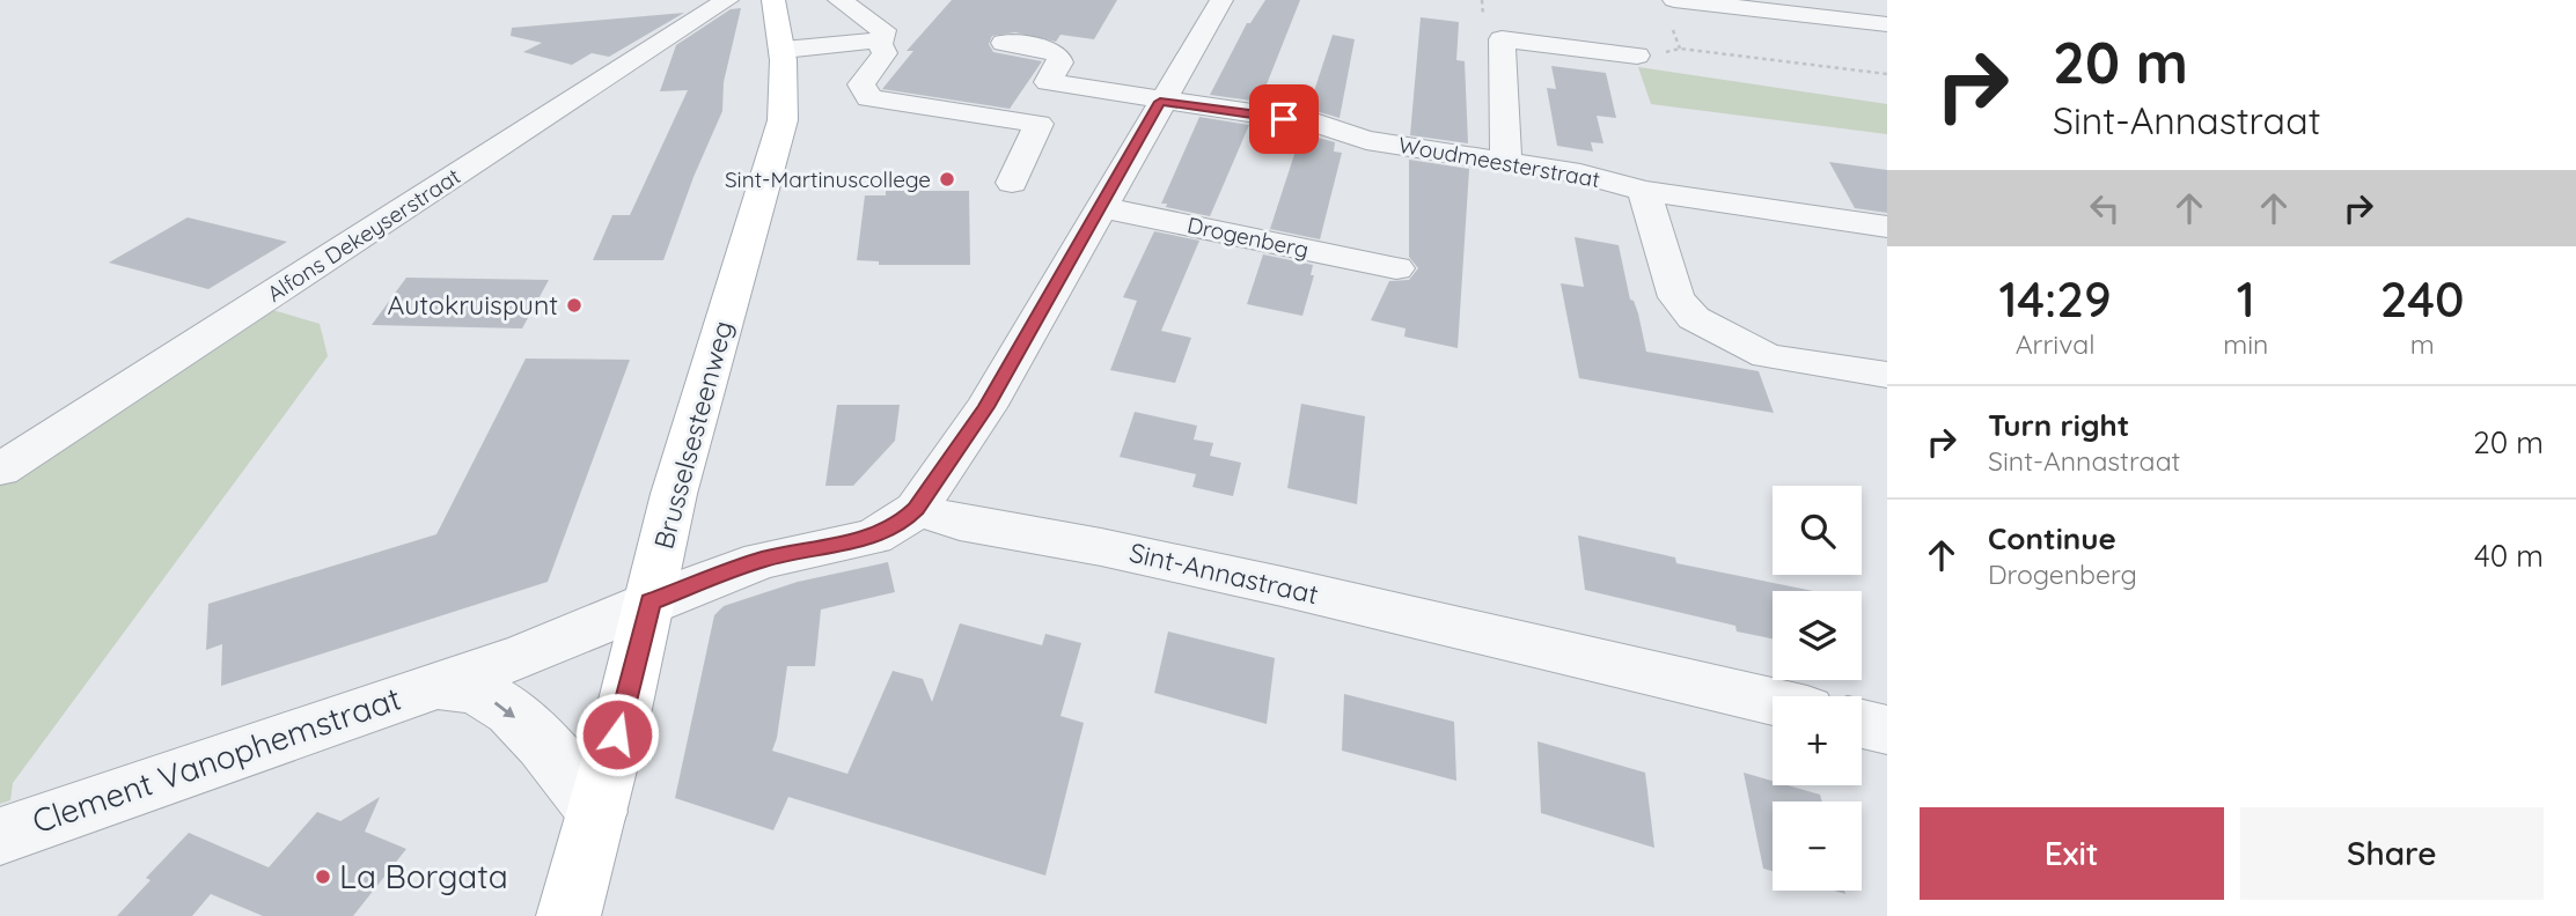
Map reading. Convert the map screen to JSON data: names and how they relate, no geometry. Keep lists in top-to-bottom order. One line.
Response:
{"streets":{"main road":["Brusselsesteenweg"],"street":["Woudmeesterstraat","Alfons Dekeyserstraat","Drogenberg","Sint-Annastraat","Clement Vanophemstraat"]},"crossings":[["Brusselsesteenweg","Clement Vanophemstraat"]],"places":["Sint-Martinuscollege","Autokruispunt","La Borgata"],"page":{"turn":["20 m","Sint-Annastraat"],"eta":["14:29","Arrival","1","min","240","m"],"list":[{"name":"Turn right","note":"Sint-Annastraat","value":"20 m"},{"name":"Continue","note":"Drogenberg","value":"40 m"}],"map_buttons":["+","−"],"buttons":["Exit","Share"]}}
